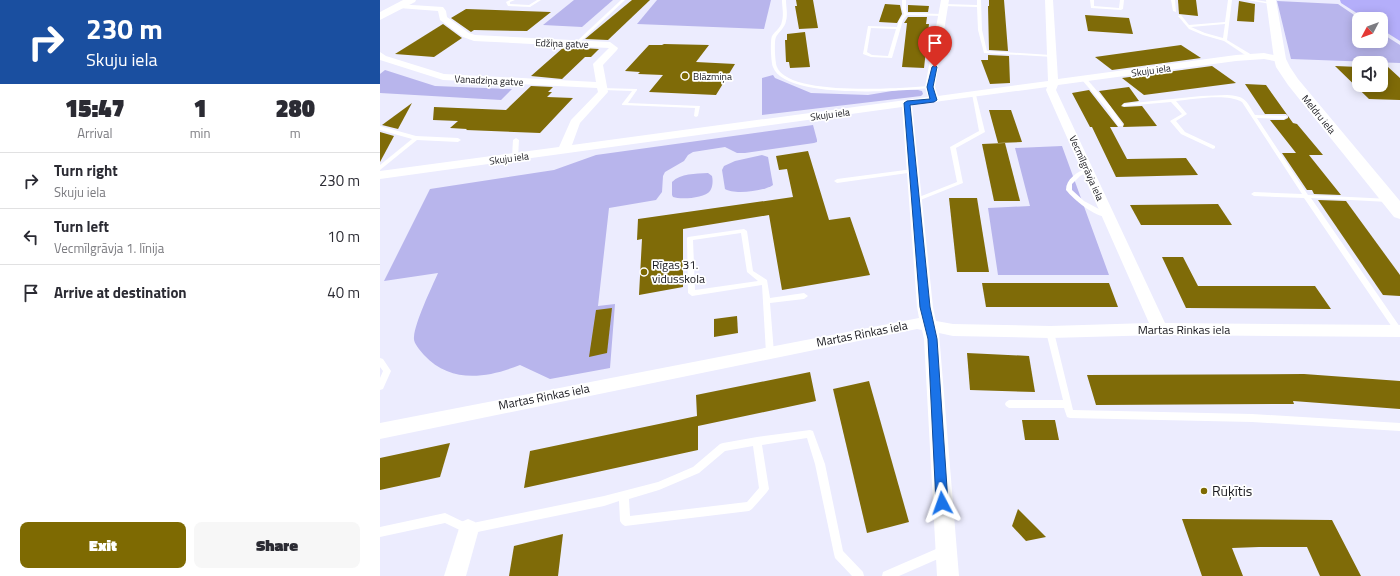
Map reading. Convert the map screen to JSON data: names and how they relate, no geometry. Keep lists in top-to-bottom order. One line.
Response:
{"streets":{"street":["Edžiņa gatve","Skuju iela","Vanadziņa gatve","Meldru iela","Vecmīlgrāvja iela","Martas Rinkas iela"]},"crossings":[["Edžiņa gatve","Vanadziņa gatve"],["Skuju iela","Meldru iela"],["Skuju iela","Vecmīlgrāvja iela"],["Vecmīlgrāvja iela","Martas Rinkas iela"]],"places":["Blāzmiņa","Rīgas 31. vidusskola","Rūķītis"],"north":"bottom left","page":{"turn":["230 m","Skuju iela"],"eta":["15:47","Arrival","1","min","280","m"],"list":[{"name":"Turn right","note":"Skuju iela","value":"230 m"},{"name":"Turn left","note":"Vecmīlgrāvja 1. līnija","value":"10 m"},{"name":"Arrive at destination","value":"40 m"}],"buttons":["Exit","Share"]}}
